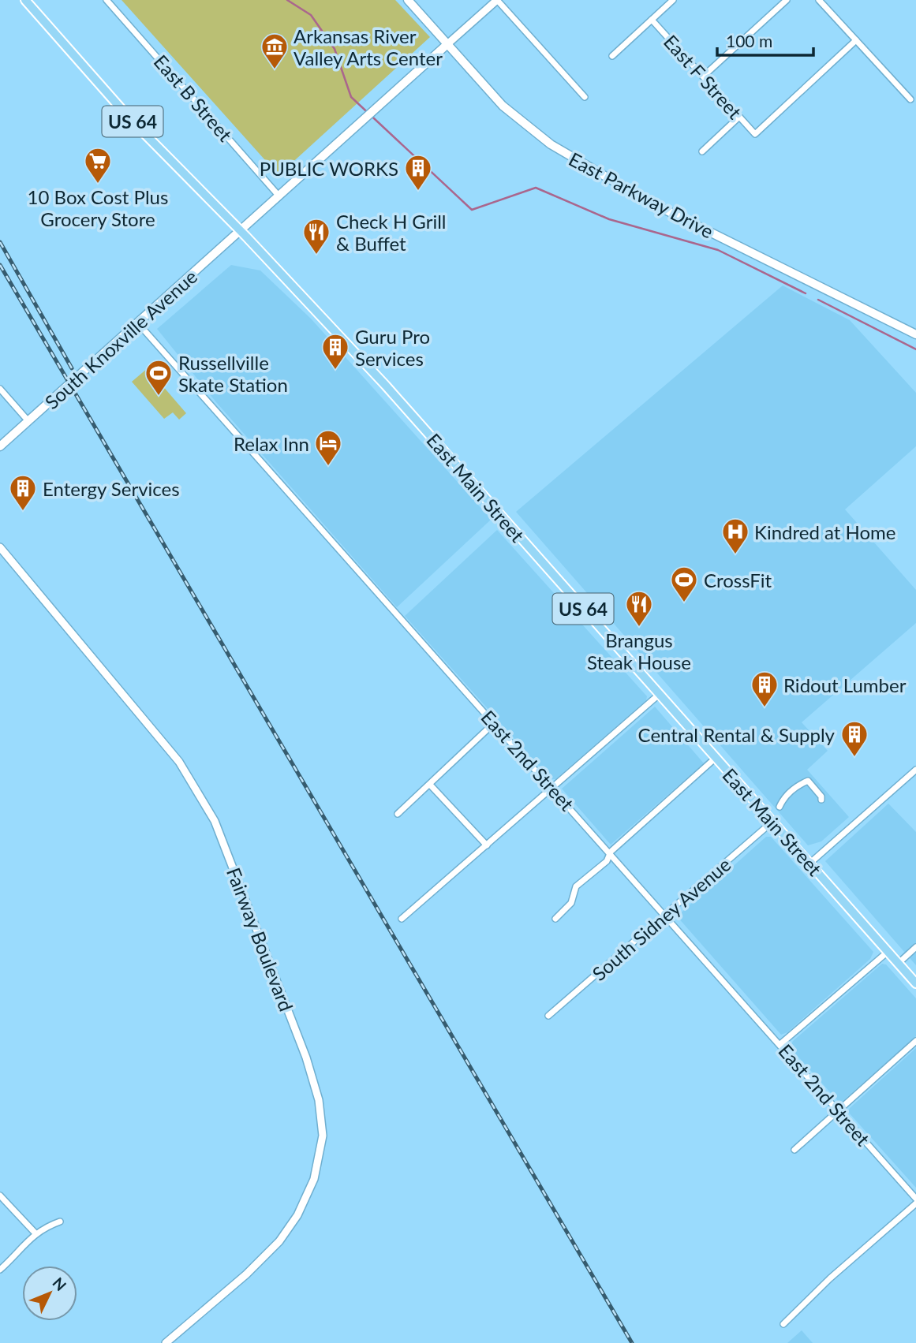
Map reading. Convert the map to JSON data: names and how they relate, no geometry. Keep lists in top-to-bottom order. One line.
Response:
{"streets":{"main road":["US 64","East Parkway Drive","South Knoxville Avenue","East Main Street"],"street":["East F Street","East B Street","East 2nd Street","South Sidney Avenue","Fairway Boulevard"]},"crossings":[["East B Street","South Knoxville Avenue"],["East Parkway Drive","South Knoxville Avenue"],["South Knoxville Avenue","East Main Street"],["South Knoxville Avenue","East 2nd Street"],["East Main Street","South Sidney Avenue"],["East 2nd Street","South Sidney Avenue"]],"places":{"museum":["Arkansas River Valley Arts Center"],"supermarket":["10 Box Cost Plus Grocery Store"],"building":["PUBLIC WORKS","Guru Pro Services","Entergy Services","Ridout Lumber","Central Rental & Supply"],"restaurant":["Check H Grill & Buffet","Brangus Steak House"],"sports":["Russellville Skate Station","CrossFit"],"hotel":["Relax Inn"],"hospital":["Kindred at Home"]},"scale_bar":"100 m","north":"top right"}
